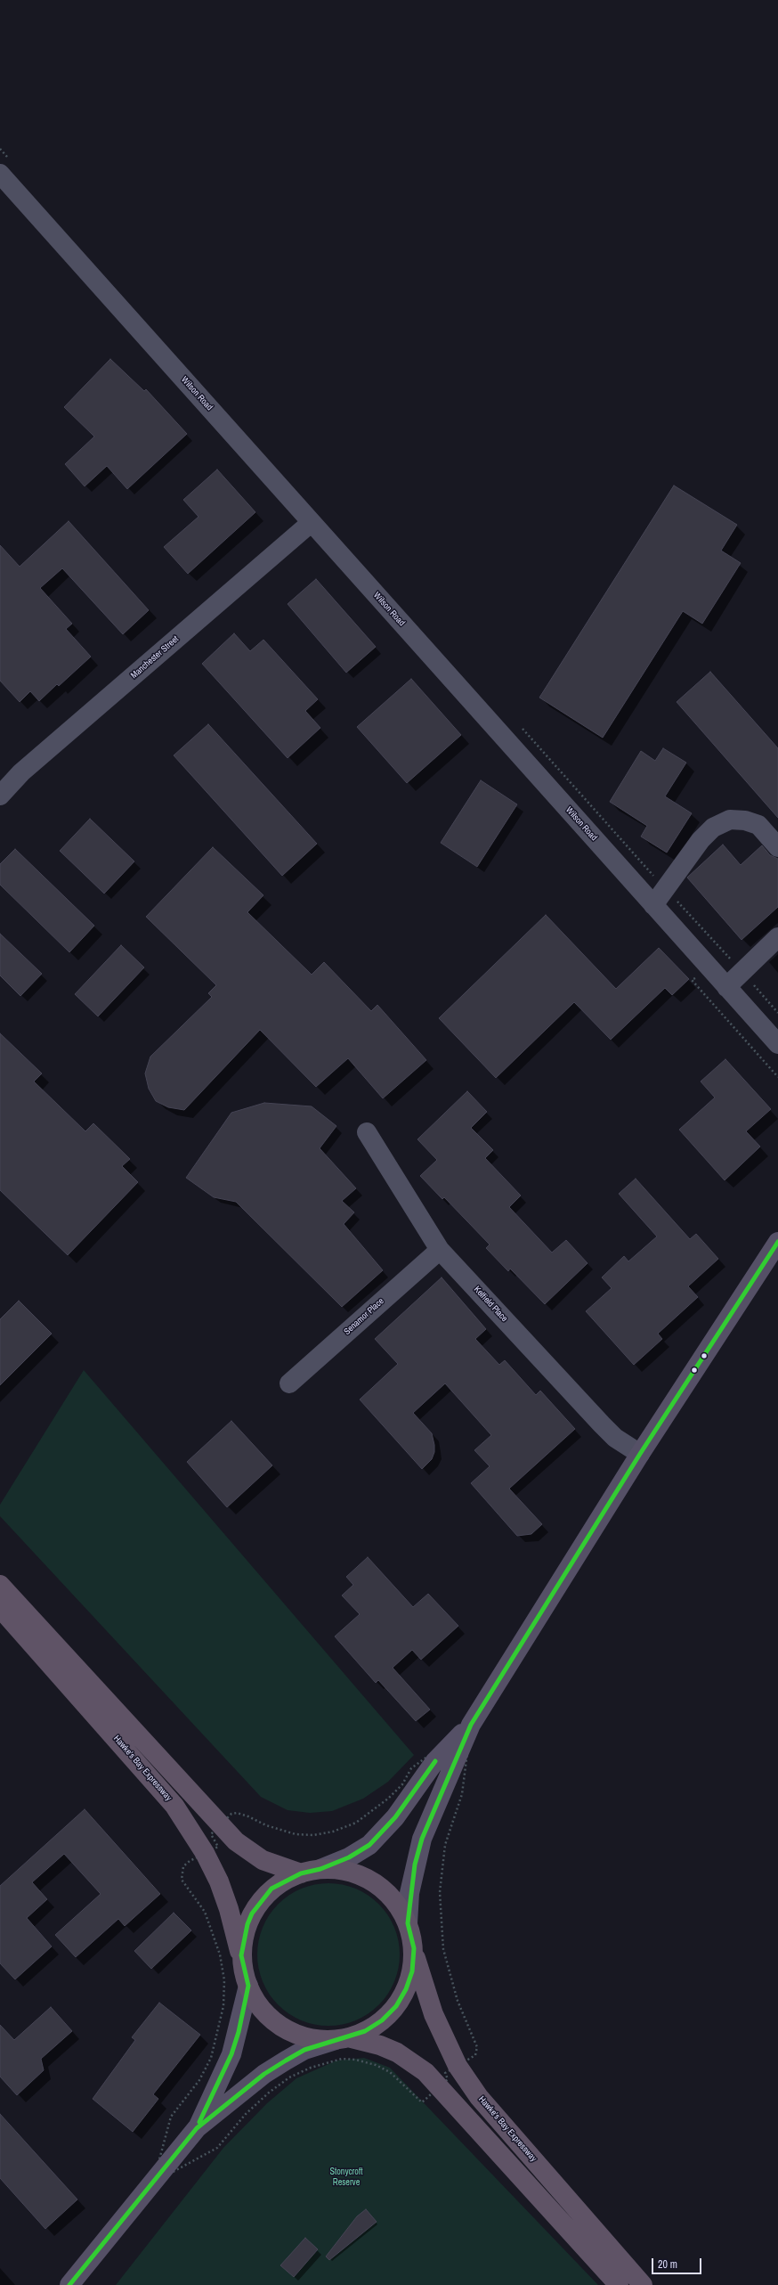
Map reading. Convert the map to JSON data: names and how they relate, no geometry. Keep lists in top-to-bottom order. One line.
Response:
{"streets":{"highway":["Hawke's Bay Expressway"],"street":["Wilson Road","Manchester Street","Kelfield Place","Senamor Place"]},"crossings":[["Wilson Road","Manchester Street"],["Kelfield Place","Senamor Place"]],"parks":["Stonycroft Reserve"],"scale_bar":"20 m"}
